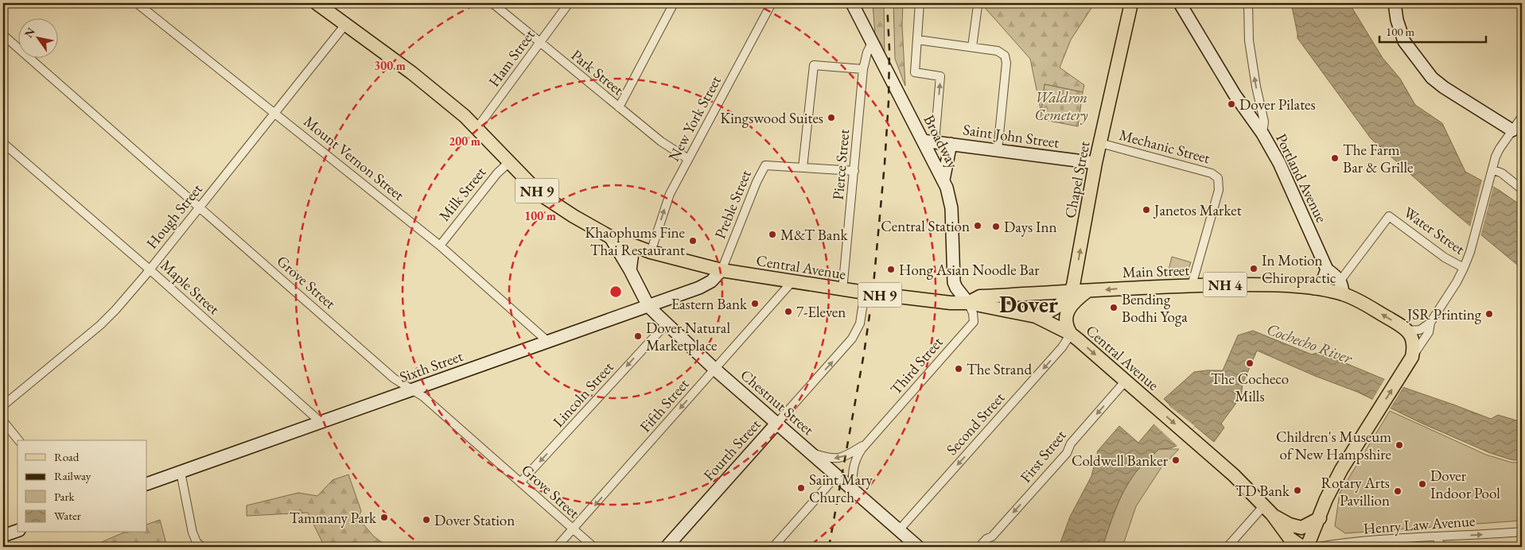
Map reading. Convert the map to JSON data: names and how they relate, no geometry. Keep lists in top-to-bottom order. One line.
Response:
{"streets":{"main road":["Chapel Street","NH 9","Central Avenue","Main Street","NH 4"],"street":["Ham Street","Park Street","New York Street","Saint John Street","Broadway","Mechanic Street","Mount Vernon Street","Pierce Street","Portland Avenue","Milk Street","Preble Street","Hough Street","Water Street","Grove Street","Maple Street","Third Street","Sixth Street","Lincoln Street","Chestnut Street","Fifth Street","Second Street","Fourth Street","First Street","Henry Law Avenue"]},"crossings":[["Ham Street","Park Street"],["Ham Street","Central Avenue"],["Park Street","New York Street"],["New York Street","Central Avenue"],["Saint John Street","Broadway"],["Saint John Street","Chapel Street"],["Broadway","Pierce Street"],["Broadway","Central Avenue"],["Broadway","Main Street"],["Broadway","Third Street"],["Mechanic Street","Chapel Street"],["Mechanic Street","Main Street"],["Mount Vernon Street","Milk Street"],["Mount Vernon Street","Hough Street"],["Mount Vernon Street","Sixth Street"],["Pierce Street","Preble Street"],["Pierce Street","Central Avenue"],["Portland Avenue","Water Street"],["Portland Avenue","Main Street"],["Chapel Street","Main Street"],["Milk Street","Central Avenue"],["Preble Street","Central Avenue"],["Preble Street","Sixth Street"],["Hough Street","Central Avenue"],["Hough Street","Grove Street"],["Hough Street","Maple Street"],["Water Street","Main Street"],["Central Avenue","Main Street"],["Central Avenue","Third Street"],["Central Avenue","Sixth Street"],["Central Avenue","Chestnut Street"],["Central Avenue","Fifth Street"],["Central Avenue","Second Street"],["Central Avenue","Fourth Street"],["Central Avenue","First Street"],["Main Street","Third Street"],["Grove Street","Sixth Street"],["Grove Street","Lincoln Street"],["Grove Street","Fifth Street"],["Maple Street","Sixth Street"],["Third Street","Chestnut Street"],["Sixth Street","Chestnut Street"],["Lincoln Street","Chestnut Street"],["Chestnut Street","Fifth Street"],["Chestnut Street","Second Street"],["Chestnut Street","Fourth Street"]],"one_way":["New York Street","Chapel Street","Main Street","Lincoln Street","Fifth Street","Second Street","Fourth Street","First Street","Henry Law Avenue"],"districts":["Dover"],"water":["Cochecho River"],"parks":["Waldron Cemetery"],"places":["Dover Pilates","Kingswood Suites","The Farm Bar & Grille","Janetos Market","Central Station","Days Inn","M&T Bank","Khaophums Fine Thai Restaurant","In Motion Chiropractic","Hong Asian Noodle Bar","Eastern Bank","Bending Bodhi Yoga","7-Eleven","JSR Printing","Dover Natural Marketplace","The Cocheco Mills","The Strand","Children's Museum of New Hampshire","Coldwell Banker","Dover Indoor Pool","Saint Mary Church","TD Bank","Rotary Arts Pavillion","Tammany Park","Dover Station"],"legend":["Road","Railway","Park","Water"],"scale_bar":"100 m","north":"top left","rings":["300 m","200 m","100 m"]}
